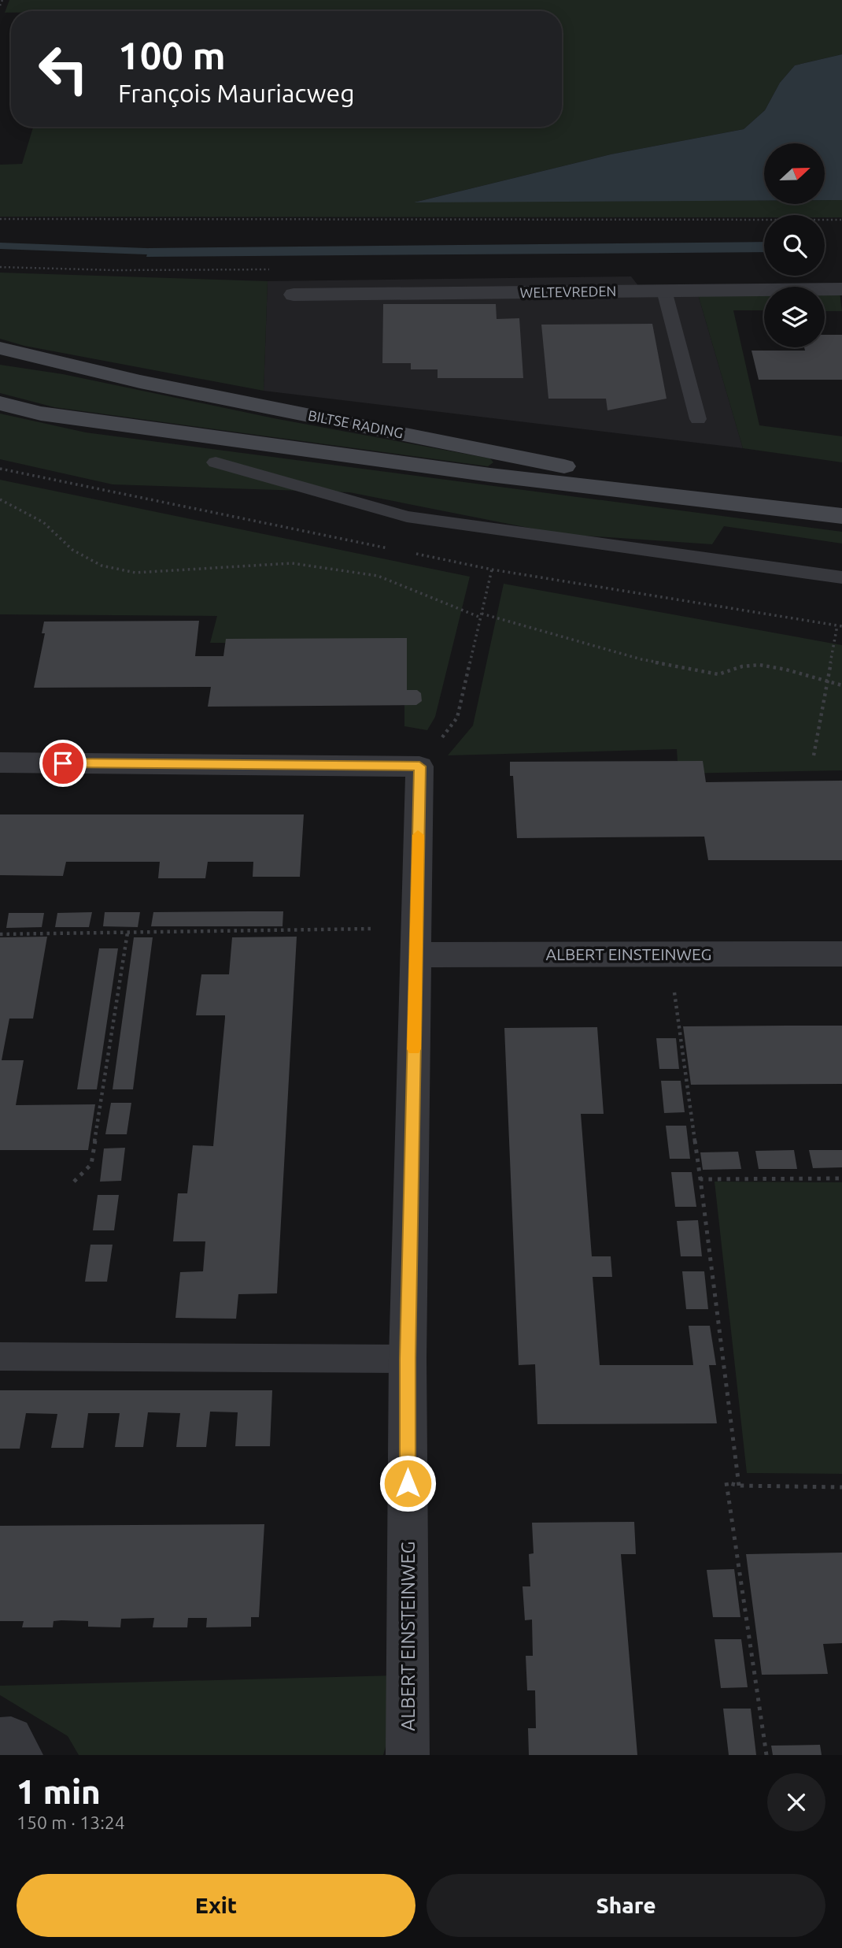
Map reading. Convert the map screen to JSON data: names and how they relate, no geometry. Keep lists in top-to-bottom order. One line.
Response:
{"streets":{"main road":["BILTSE RADING"],"street":["WELTEVREDEN","ALBERT EINSTEINWEG"]},"north":"right","page":{"turn":["100 m","François Mauriacweg"],"heading":["1 min","150 m · 13:24"],"buttons":["Exit","Share"]}}
